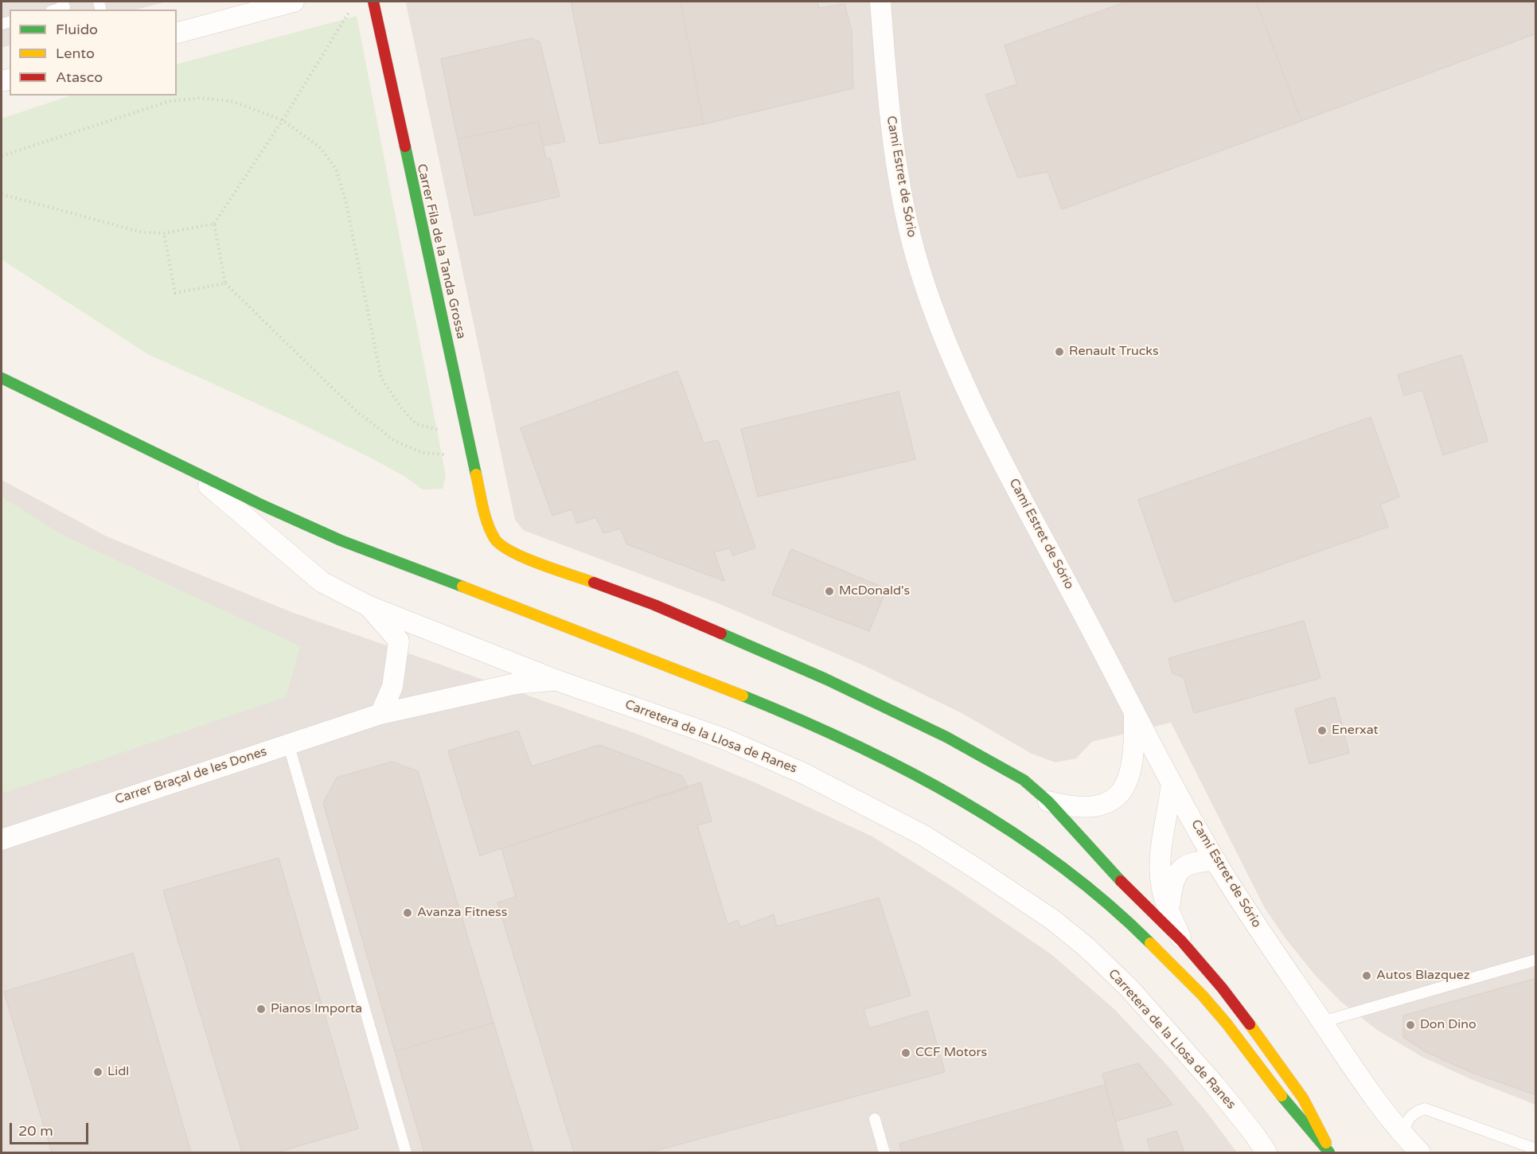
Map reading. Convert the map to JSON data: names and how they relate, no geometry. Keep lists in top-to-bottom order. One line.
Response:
{"streets":{"street":["Camí Estret de Sório","Carrer Fila de la Tanda Grossa","Carretera de la Llosa de Ranes","Carrer Braçal de les Dones"]},"crossings":[["Carretera de la Llosa de Ranes","Carrer Braçal de les Dones"]],"places":["Renault Trucks","McDonald's","Enerxat","Avanza Fitness","Autos Blazquez","Pianos Importa","Don Dino","CCF Motors","Lidl"],"legend":["Fluido","Lento","Atasco"],"scale_bar":"20 m"}
